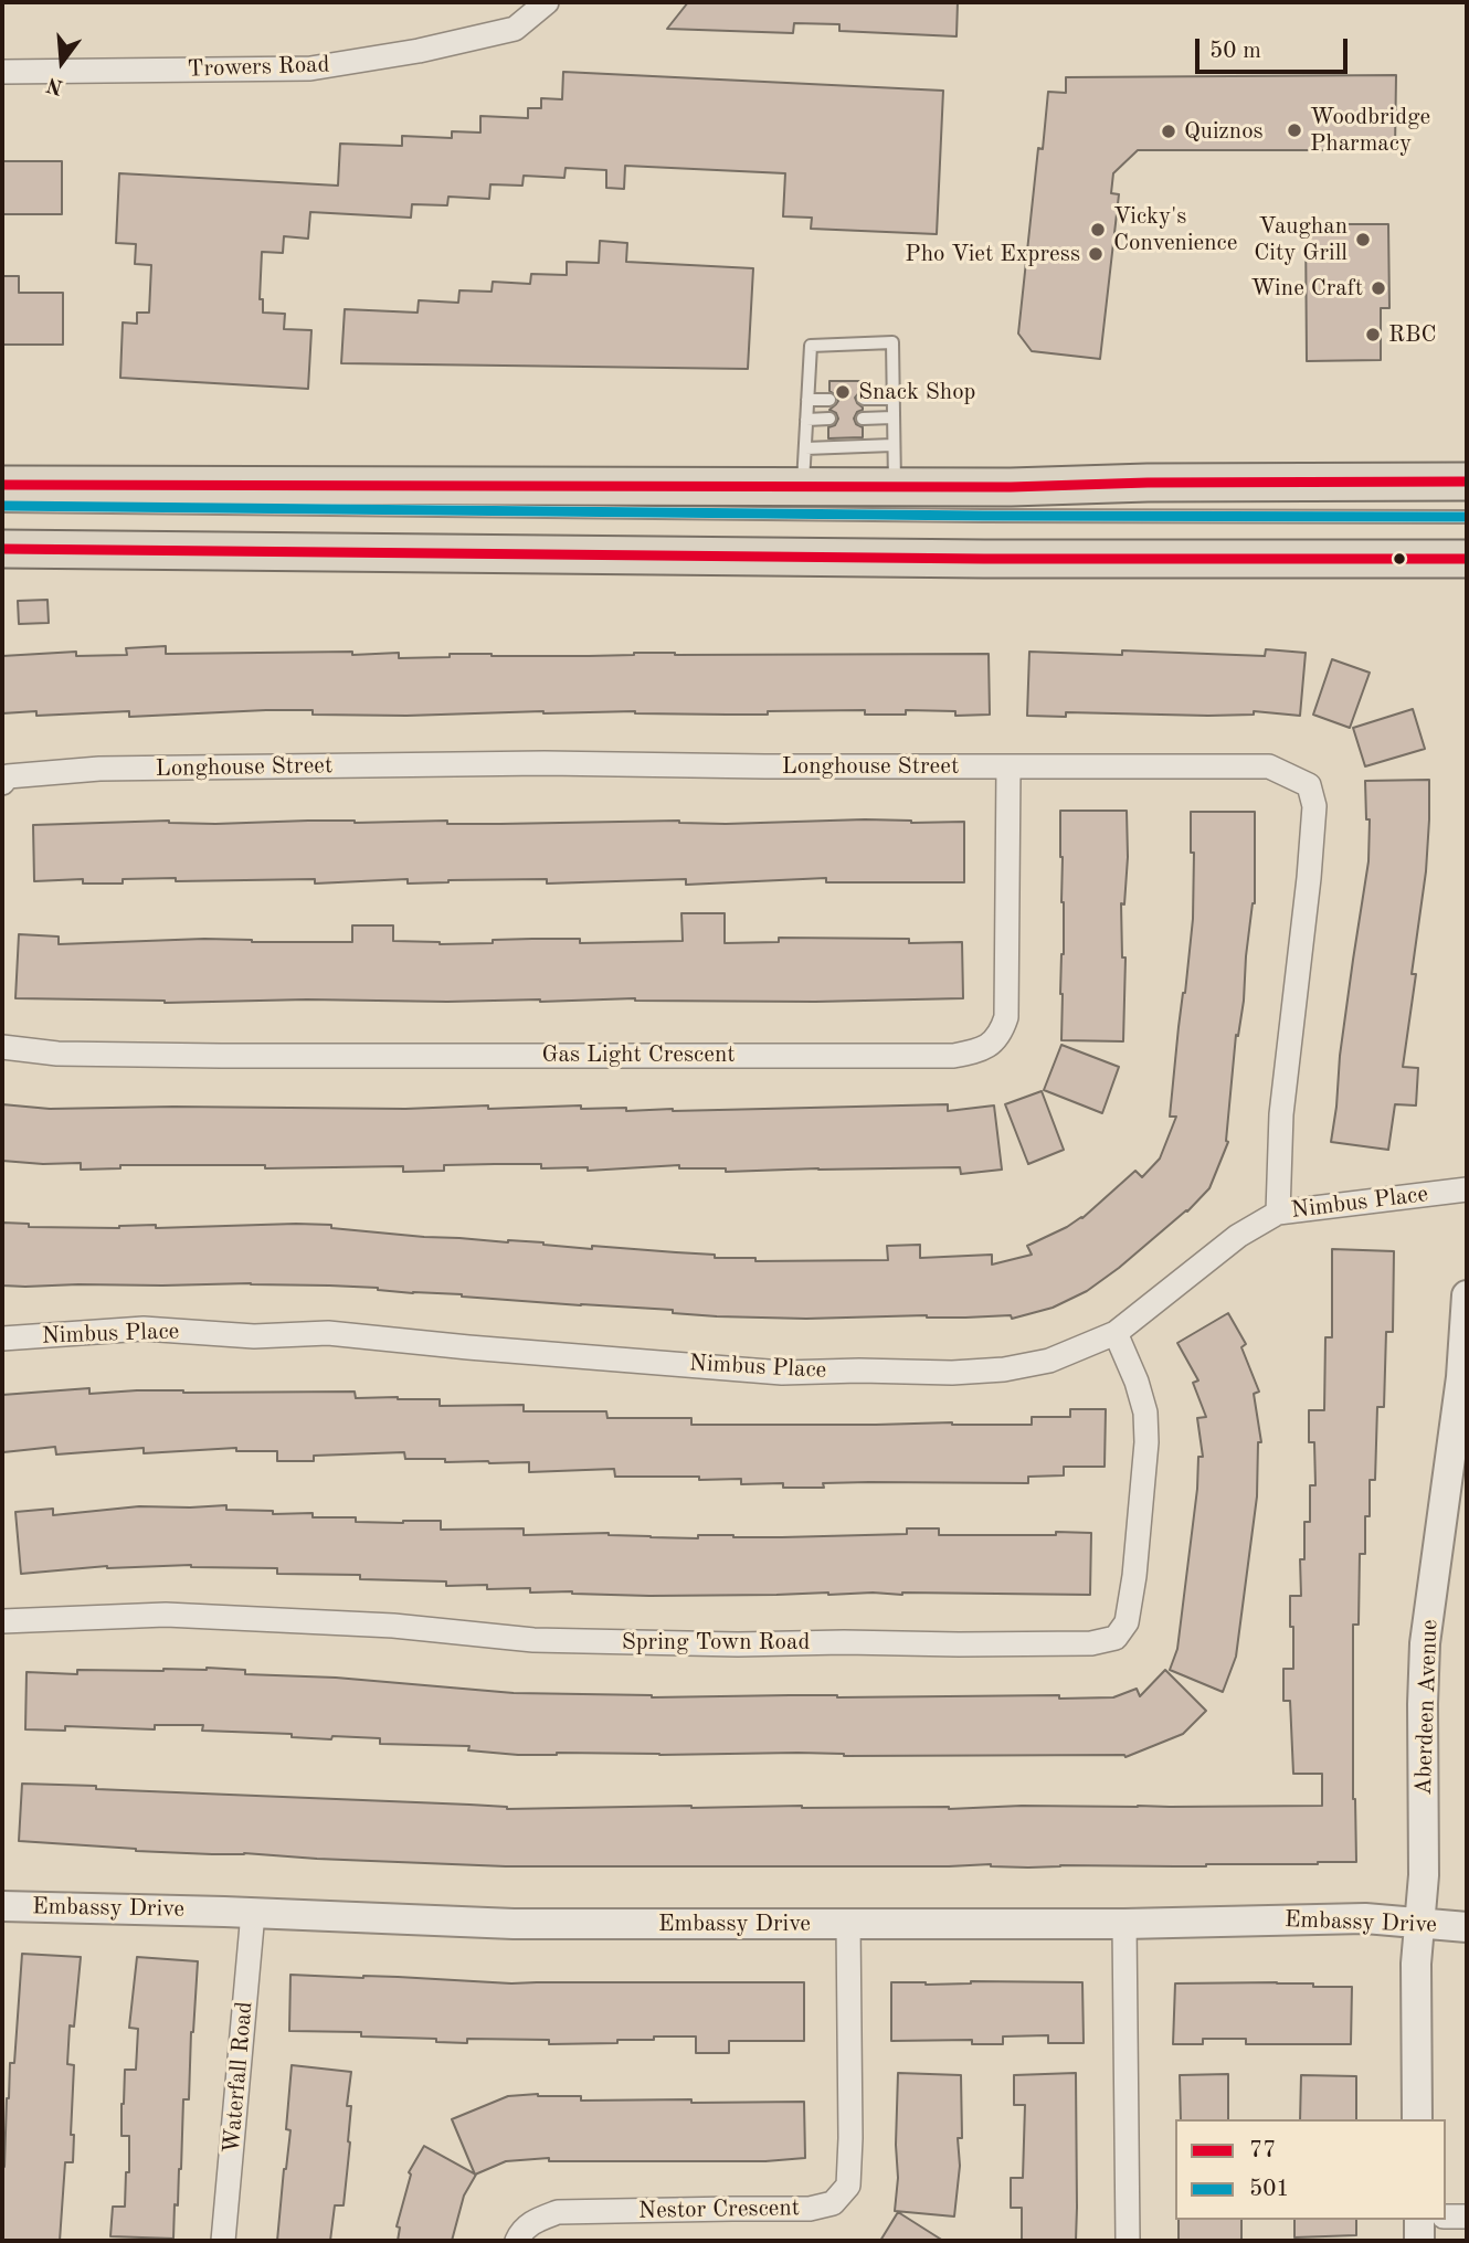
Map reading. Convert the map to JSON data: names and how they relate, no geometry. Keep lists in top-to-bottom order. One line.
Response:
{"streets":{"street":["Trowers Road","Longhouse Street","Gas Light Crescent","Nimbus Place","Spring Town Road","Aberdeen Avenue","Embassy Drive","Waterfall Road","Nestor Crescent"]},"crossings":[["Longhouse Street","Gas Light Crescent"],["Longhouse Street","Nimbus Place"],["Nimbus Place","Spring Town Road"],["Aberdeen Avenue","Embassy Drive"],["Embassy Drive","Waterfall Road"],["Embassy Drive","Nestor Crescent"]],"places":["Woodbridge Pharmacy","Quiznos","Vicky's Convenience","Vaughan City Grill","Pho Viet Express","Wine Craft","RBC","Snack Shop"],"lines":["transit line 77","transit line 501"],"legend":["77","501"],"scale_bar":"50 m","north":"bottom"}
